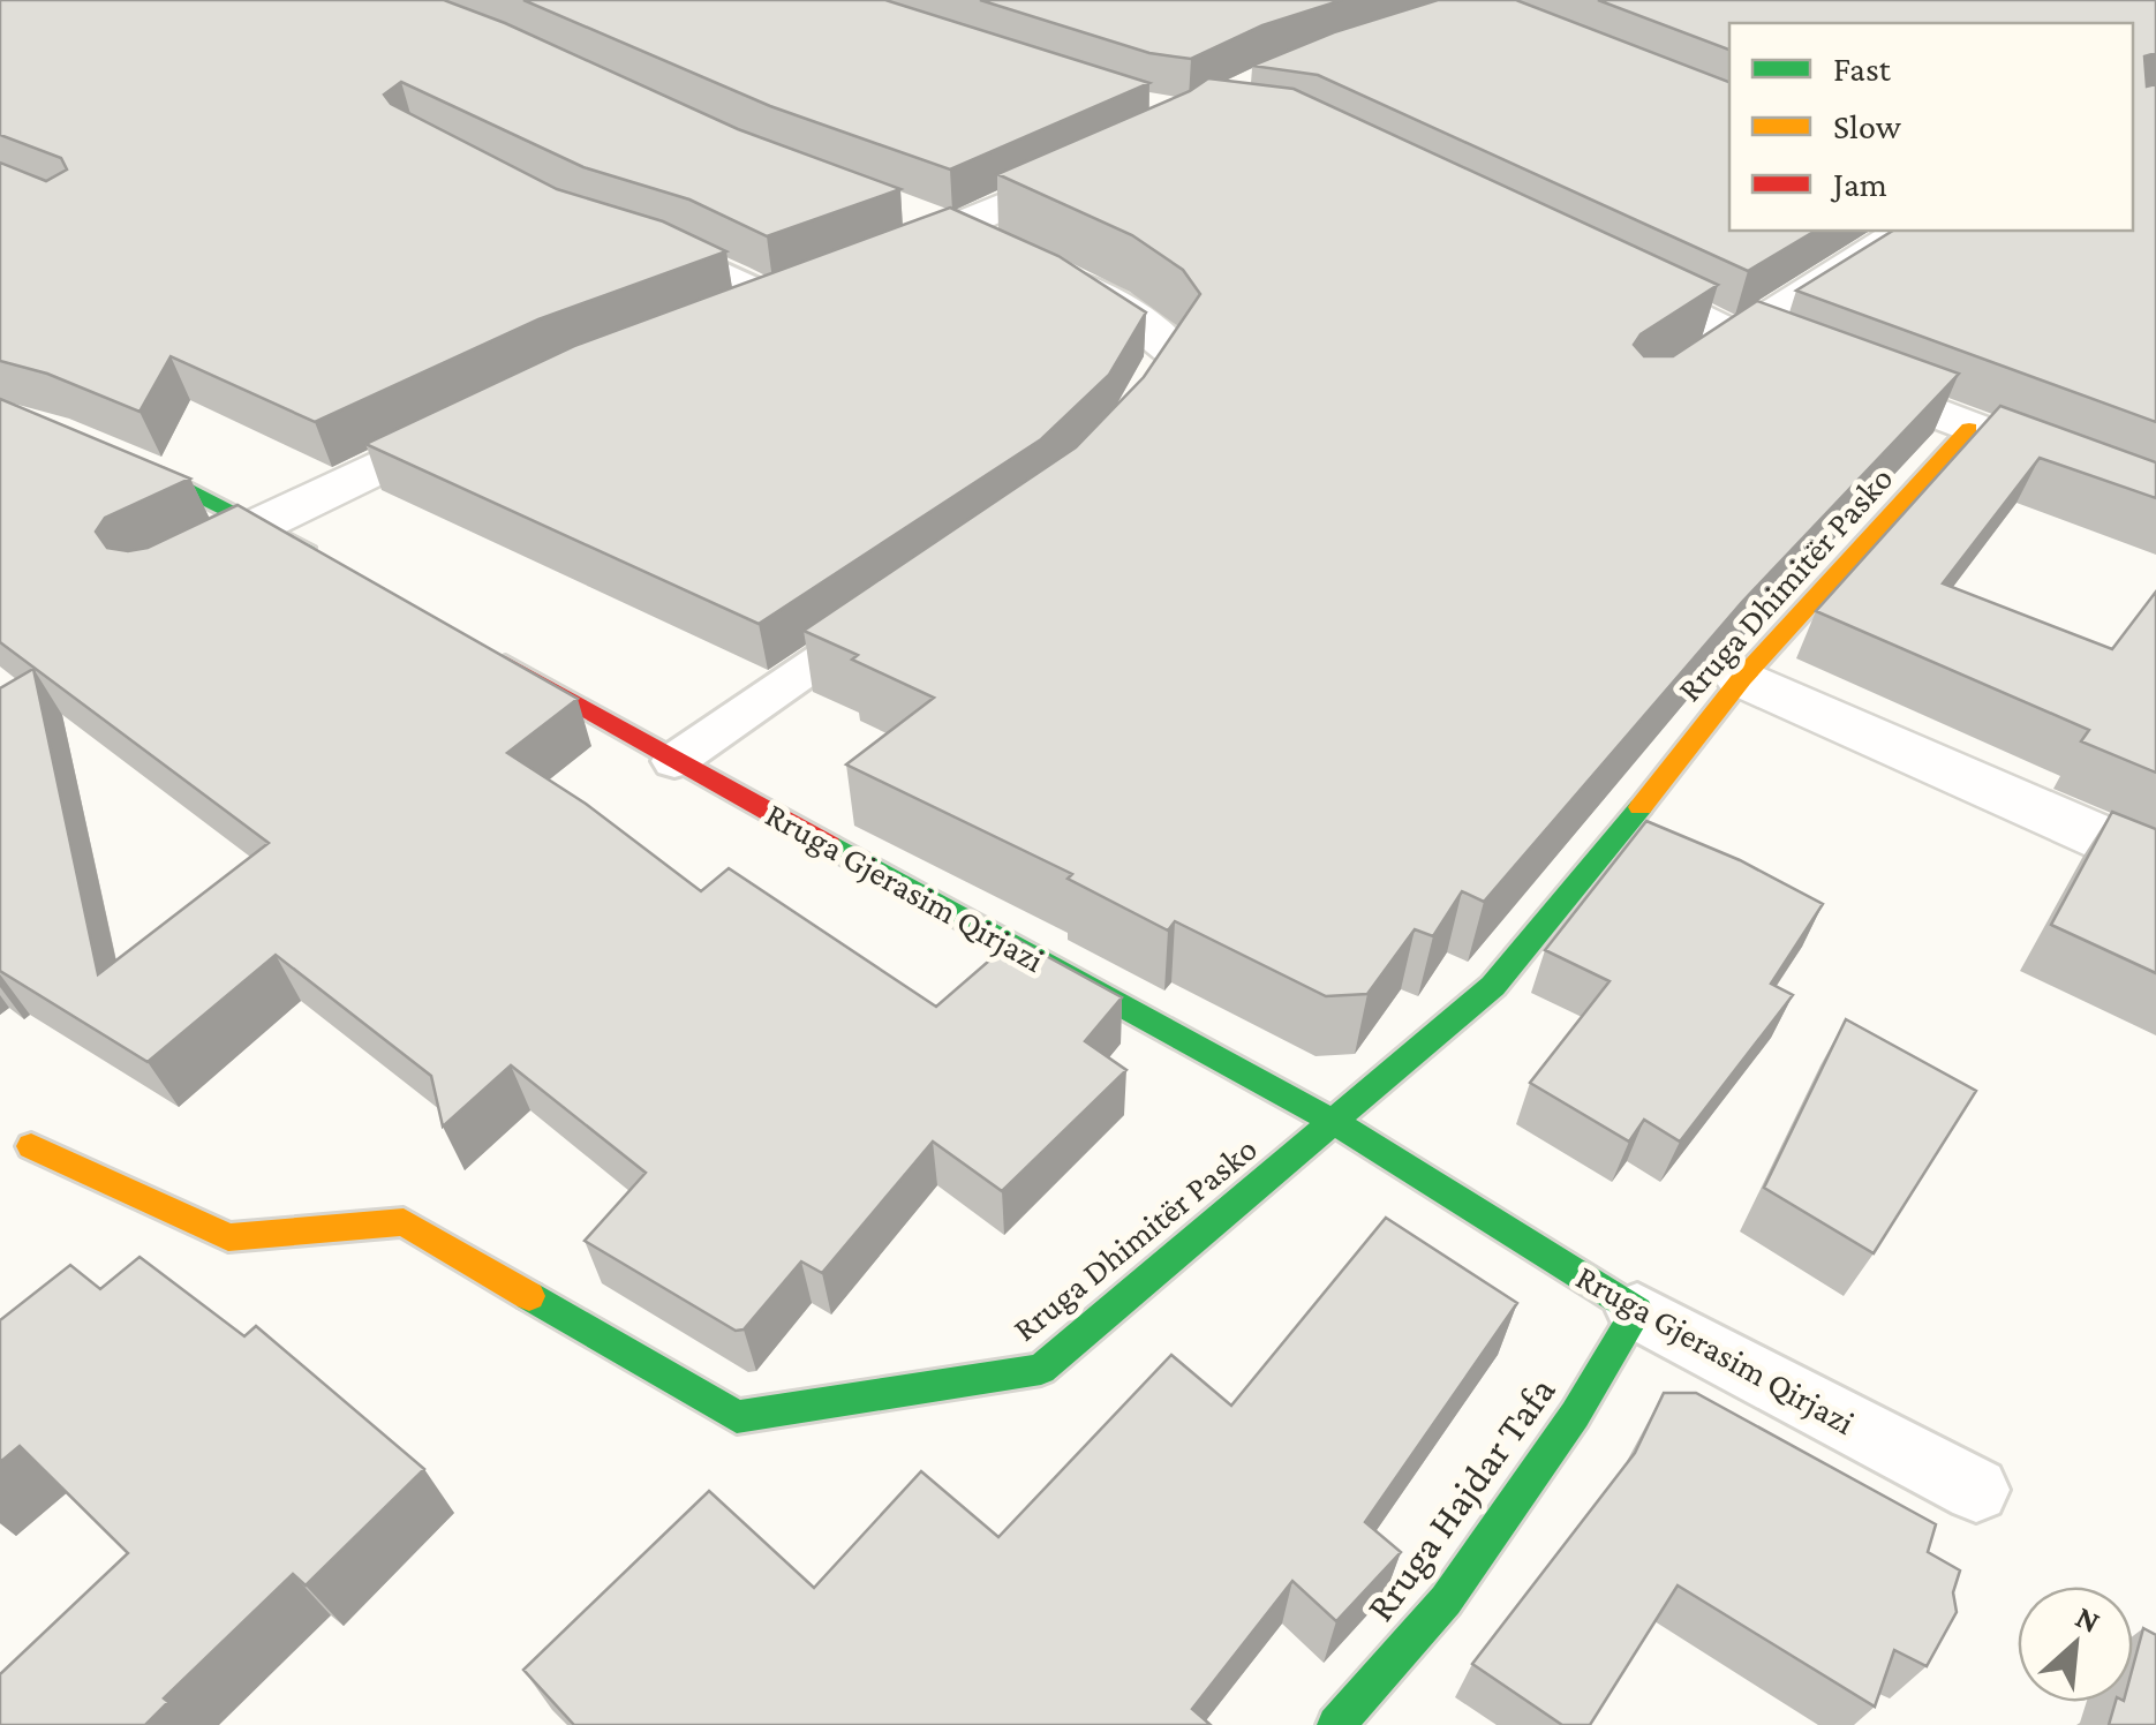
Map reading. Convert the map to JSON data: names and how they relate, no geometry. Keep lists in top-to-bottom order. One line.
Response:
{"streets":{"street":["Rruga Dhimitër Pasko","Rruga Gjerasim Qirjazi","Rruga Hajdar Tafa"]},"crossings":[["Rruga Dhimitër Pasko","Rruga Gjerasim Qirjazi"],["Rruga Gjerasim Qirjazi","Rruga Hajdar Tafa"]],"legend":["Fast","Slow","Jam"],"north":"top right"}
